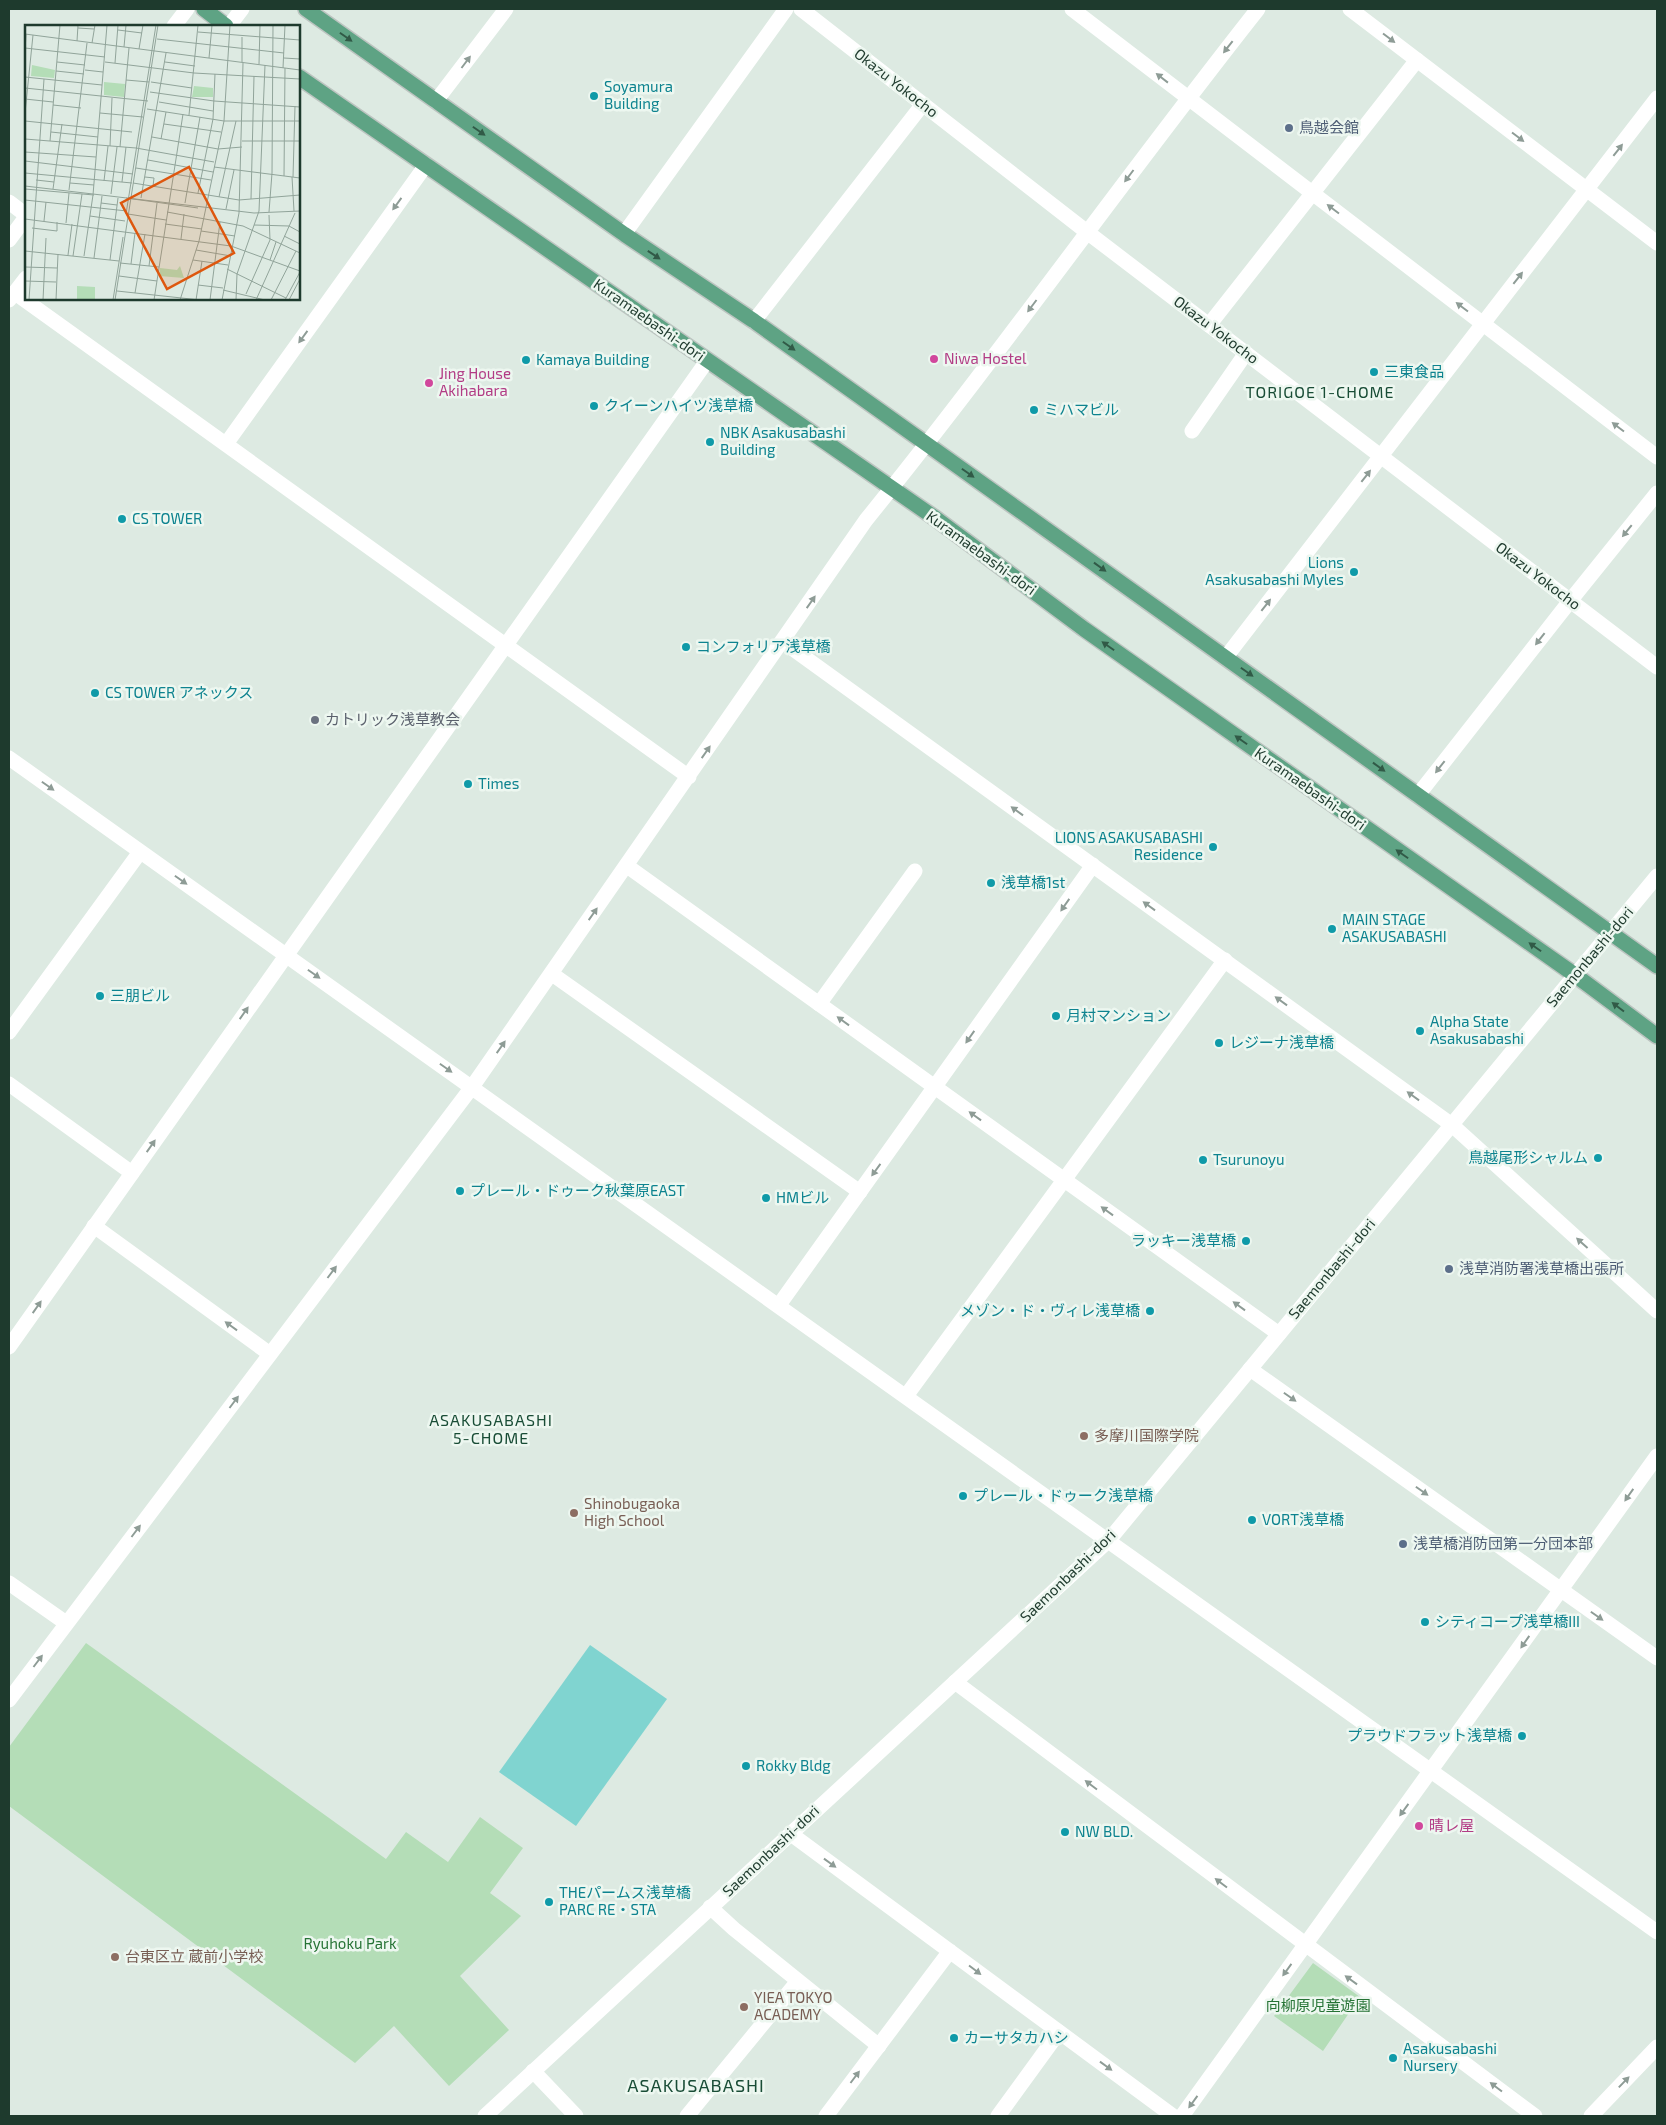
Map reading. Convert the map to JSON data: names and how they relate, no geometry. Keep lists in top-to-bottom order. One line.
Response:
{"streets":{"main road":["Kuramaebashi-dori"],"street":["Okazu Yokocho","Saemonbashi-dori"]},"crossings":[["Kuramaebashi-dori","Saemonbashi-dori"]],"districts":["TORIGOE 1-CHOME","ASAKUSABASHI 5-CHOME","ASAKUSABASHI"],"parks":["Ryuhoku Park","向柳原児童遊園"],"places":["Soyamura Building","鳥越会館","Niwa Hostel","Kamaya Building","三東食品","Jing House Akihabara","クイーンハイツ浅草橋","ミハマビル","NBK Asakusabashi Building","CS TOWER","Lions Asakusabashi Myles","コンフォリア浅草橋","CS TOWER アネックス","カトリック浅草教会","Times","LIONS ASAKUSABASHI Residence","浅草橋1st","MAIN STAGE ASAKUSABASHI","三朋ビル","月村マンション","Alpha State Asakusabashi","レジーナ浅草橋","鳥越尾形シャルム","Tsurunoyu","プレール・ドゥーク秋葉原EAST","HMビル","ラッキー浅草橋","浅草消防署浅草橋出張所","メゾン・ド・ヴィレ浅草橋","多摩川国際学院","プレール・ドゥーク浅草橋","Shinobugaoka High School","VORT浅草橋","浅草橋消防団第一分団本部","シティコープ浅草橋III","プラウドフラット浅草橋","Rokky Bldg","晴レ屋","NW BLD.","THEパームス浅草橋 PARC RE・STA","台東区立 蔵前小学校","YIEA TOKYO ACADEMY","カーサタカハシ","Asakusabashi Nursery"]}
